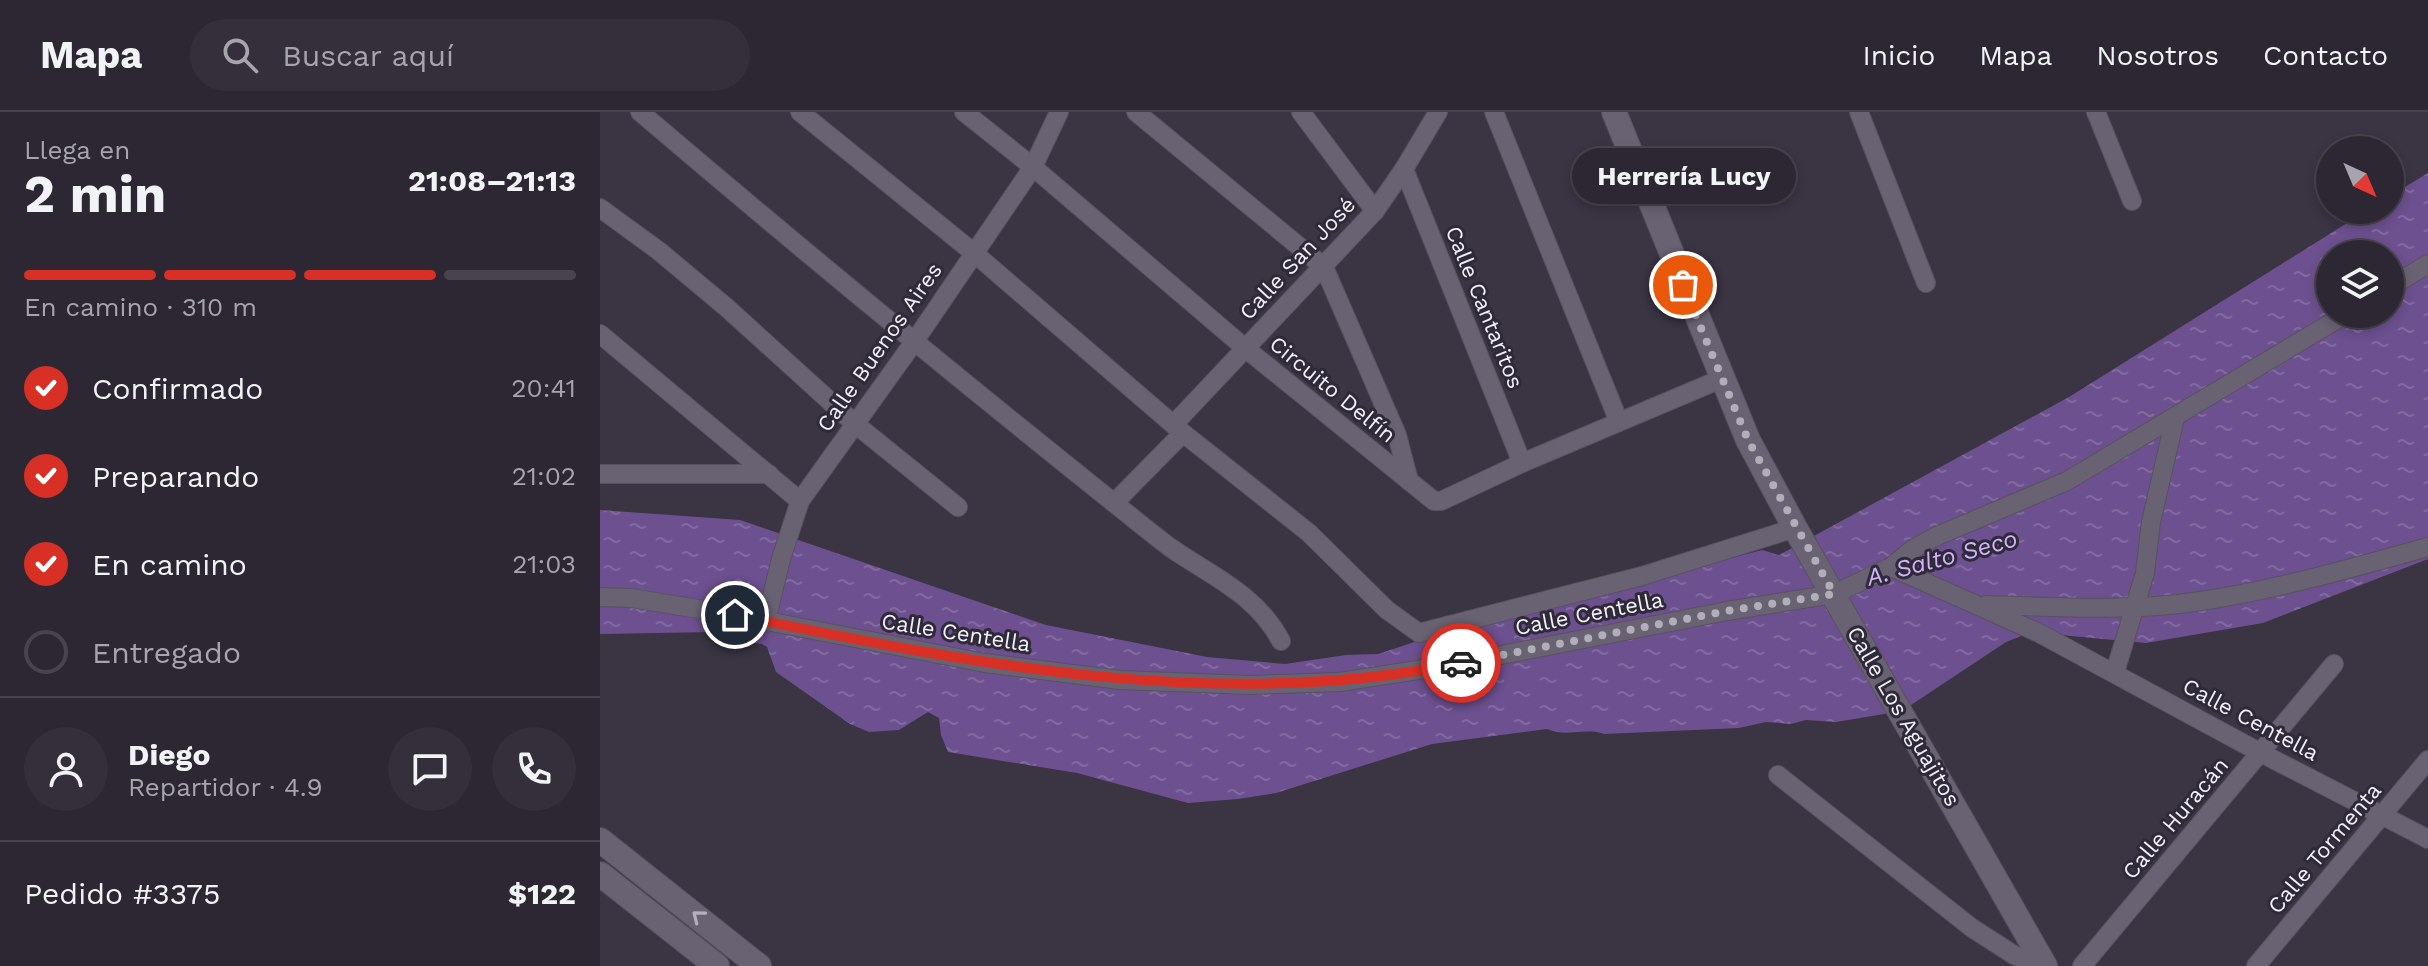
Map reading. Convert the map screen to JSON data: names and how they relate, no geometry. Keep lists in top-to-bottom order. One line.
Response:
{"streets":{"street":["Calle San José","Calle Cantaritos","Calle Buenos Aires","Circuito Delfín","Calle Centella","Calle Los Aguajitos","Calle Huracán","Calle Tormenta"]},"crossings":[["Calle San José","Calle Cantaritos"],["Calle San José","Circuito Delfín"],["Calle Cantaritos","Circuito Delfín"],["Calle Buenos Aires","Circuito Delfín"],["Calle Buenos Aires","Calle Centella"],["Circuito Delfín","Calle Los Aguajitos"],["Calle Centella","Calle Los Aguajitos"],["Calle Centella","Calle Huracán"],["Calle Centella","Calle Tormenta"]],"water":["A. Salto Seco"],"places":["Herrería Lucy"],"north":"bottom right","page":{"header":"Mapa","search":"Buscar aquí","nav":["Inicio","Mapa","Nosotros","Contacto"],"heading":["2 min","Llega en","21:08–21:13"],"panel":["Diego","Repartidor · 4.9","Pedido #3375","$122"],"bubble":"Herrería Lucy","bar":"En camino · 310 m","list":[["Confirmado","20:41"],["Preparando","21:02"],["En camino","21:03"],"Entregado"]}}
